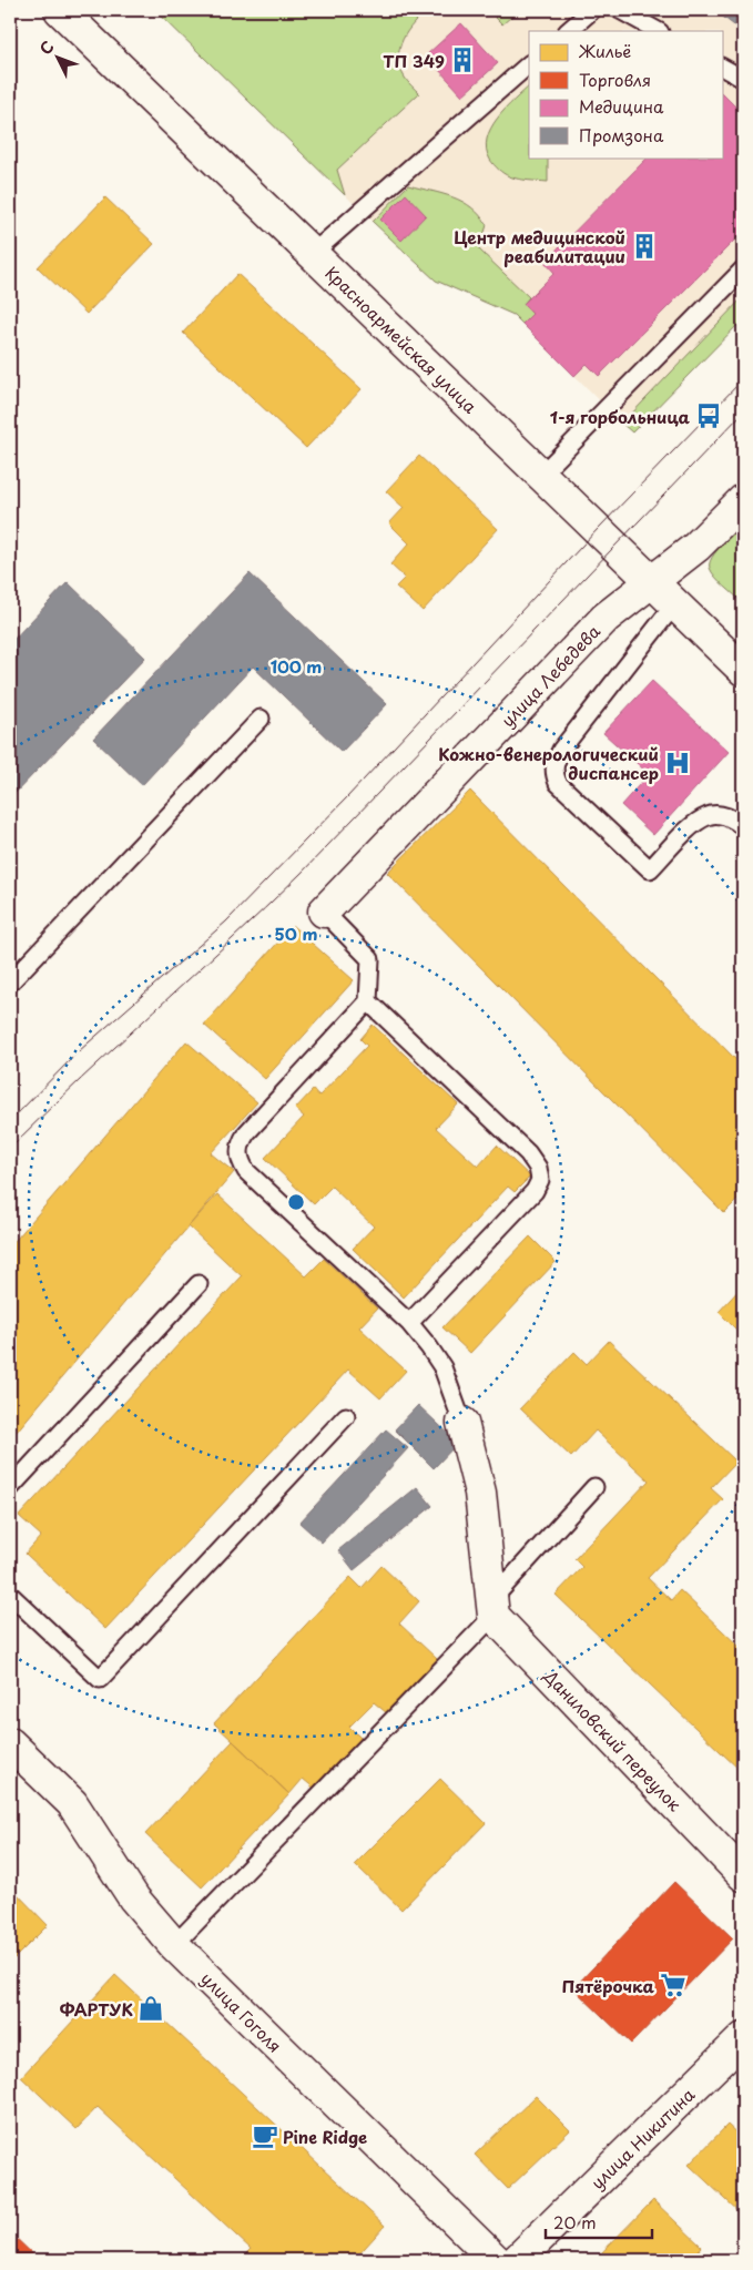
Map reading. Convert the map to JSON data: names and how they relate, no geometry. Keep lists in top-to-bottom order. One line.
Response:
{"streets":{"street":["Красноармейская улица","улица Лебедева","Даниловский переулок","улица Гоголя","улица Никитина"]},"crossings":[["Красноармейская улица","улица Лебедева"]],"places":{"building":["ТП 349","Центр медицинской реабилитации"],"bus stop":["1-я горбольница"],"hospital":["Кожно-венерологический диспансер"],"supermarket":["Пятёрочка"],"shop":["ФАРТУК"],"cafe":["Pine Ridge"]},"legend":["Жильё","Торговля","Медицина","Промзона"],"scale_bar":"20 m","north":"top left","rings":["100 m","50 m"]}
